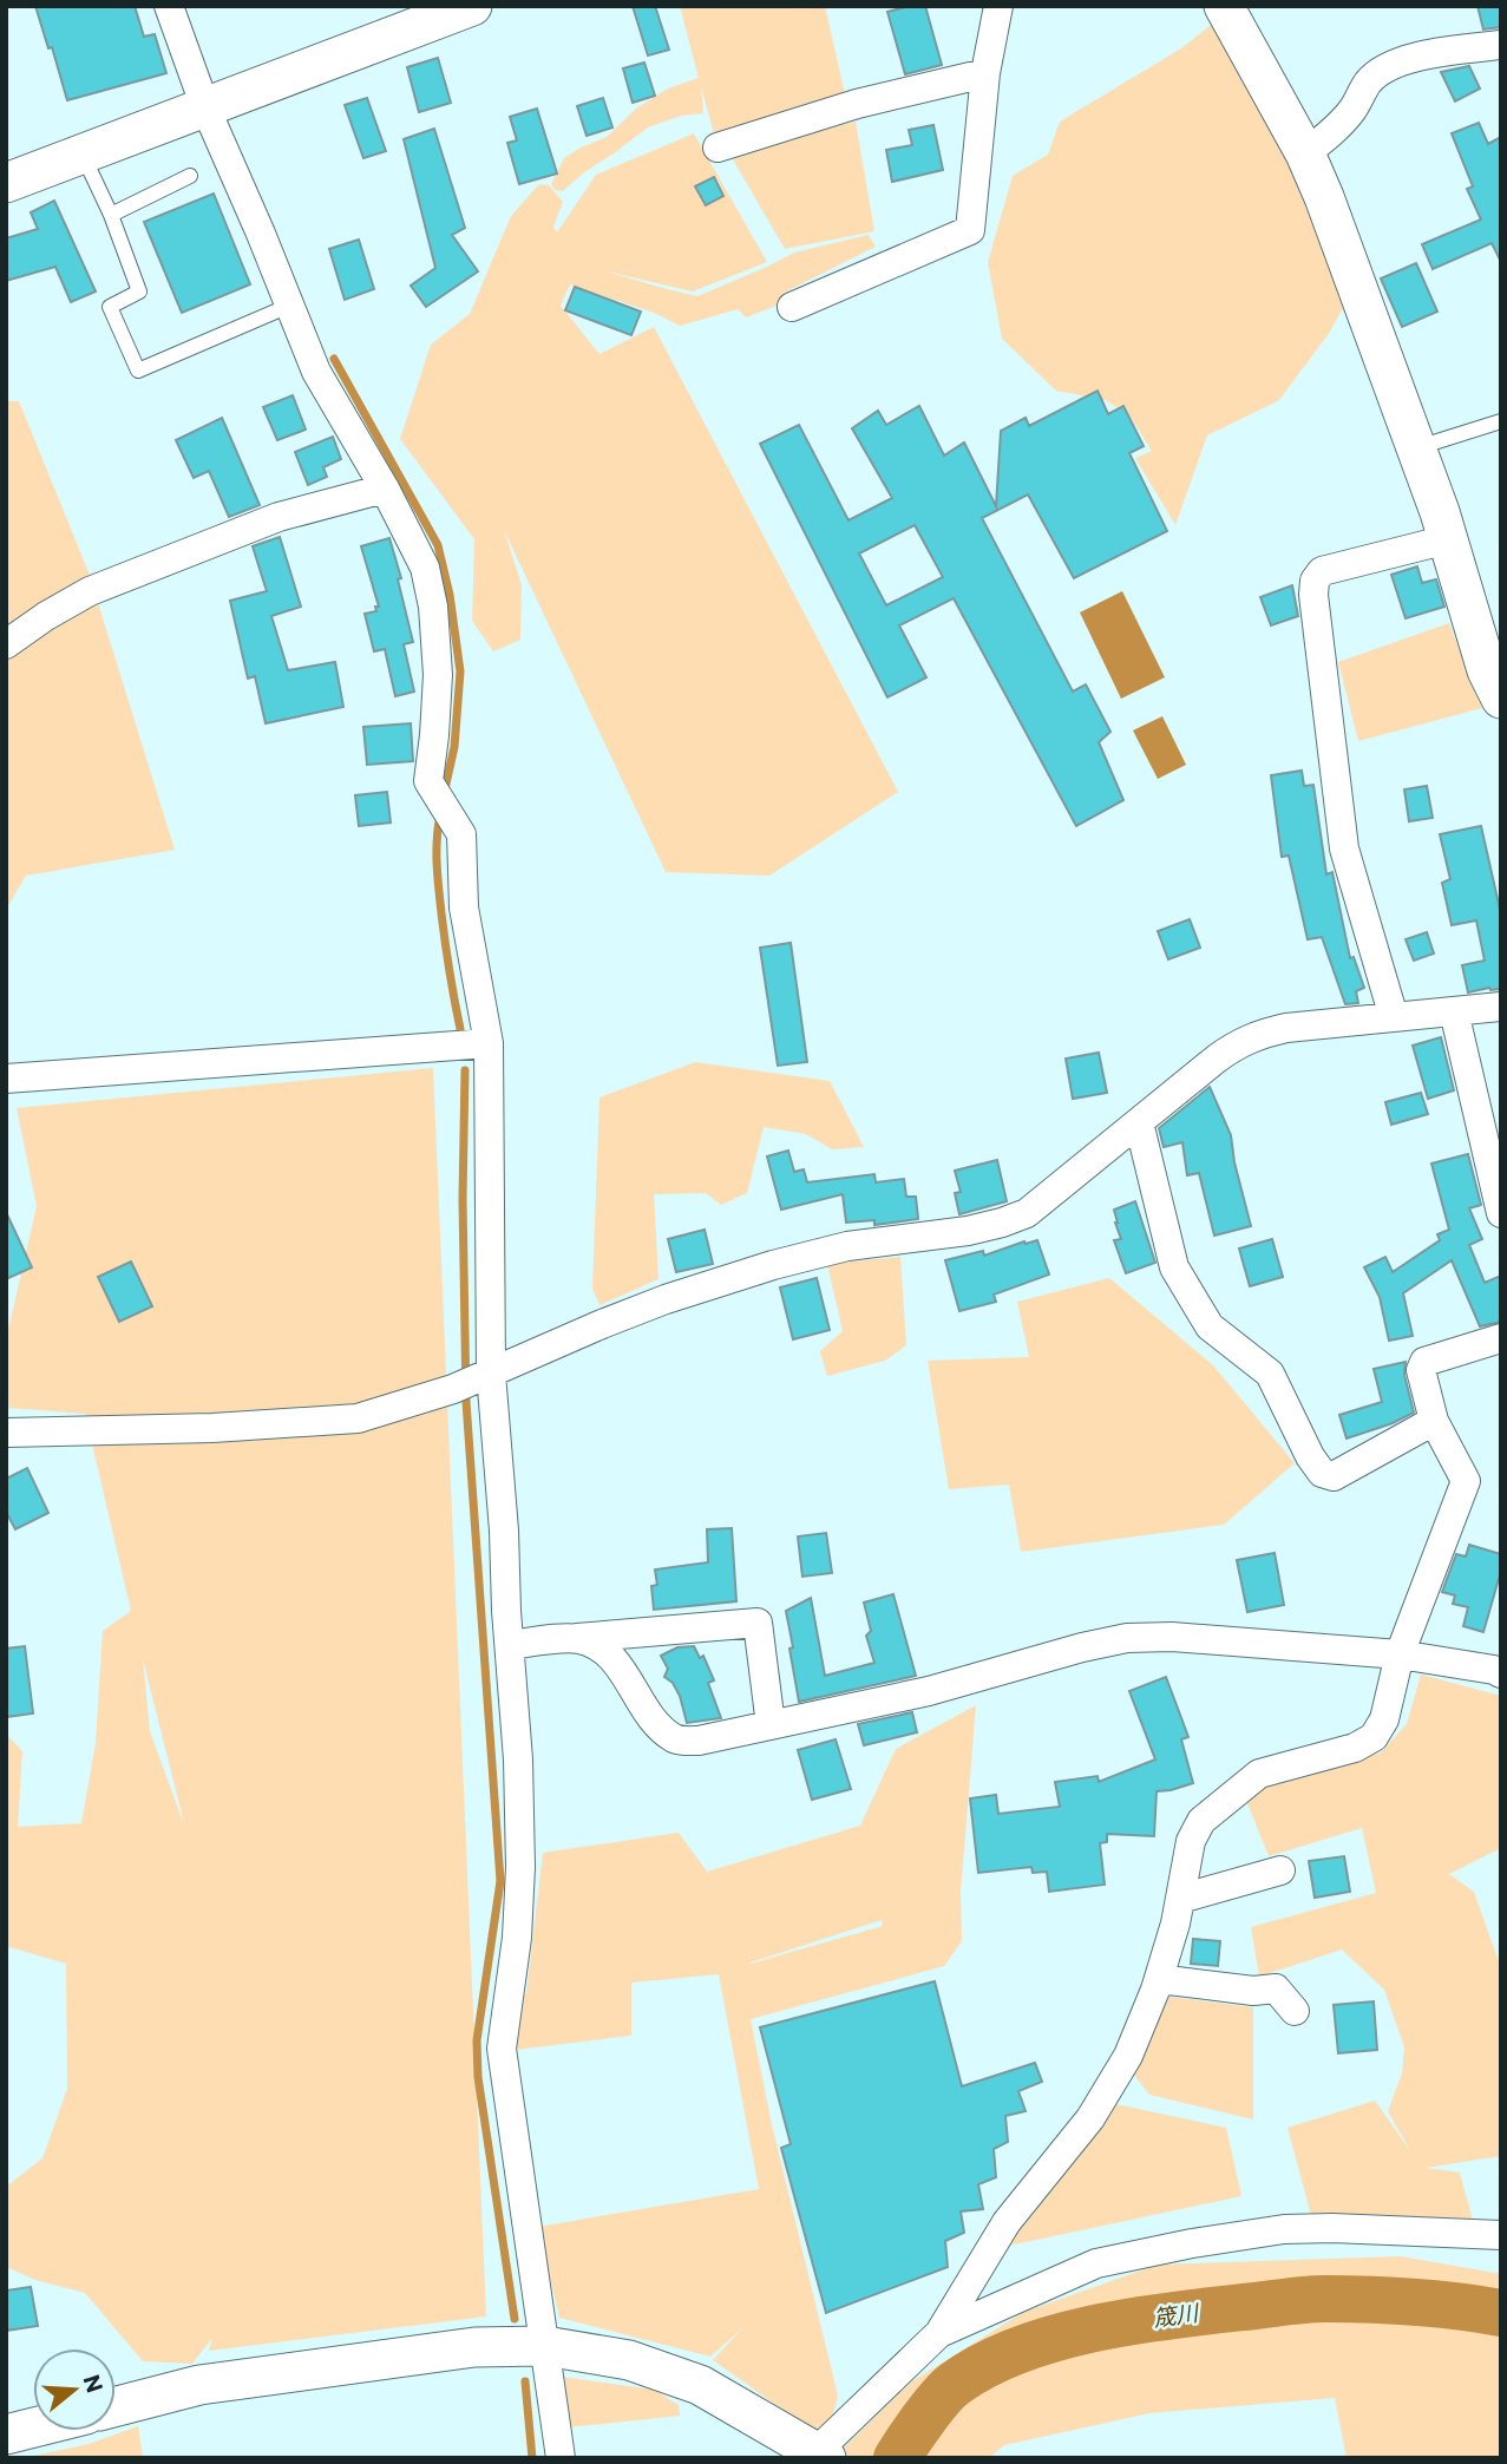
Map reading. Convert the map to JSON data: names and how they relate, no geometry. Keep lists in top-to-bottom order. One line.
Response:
{"water":["筬川"],"north":"right"}
